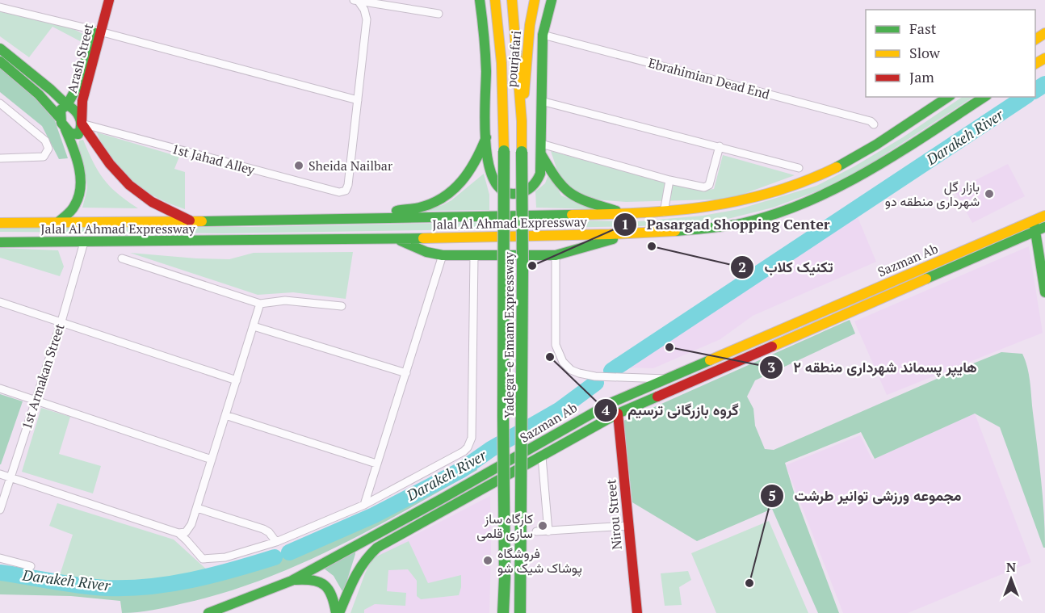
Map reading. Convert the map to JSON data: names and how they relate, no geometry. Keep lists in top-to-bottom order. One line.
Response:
{"streets":{"main road":["Arash Street","pourjafari","Jalal Al Ahmad Expressway","Sazman Ab","Yadegar-e Emam Expressway","Nirou Street"],"street":["Ebrahimian Dead End","1st Jahad Alley","1st Armakan Street"]},"crossings":[["Arash Street","1st Jahad Alley"],["pourjafari","Yadegar-e Emam Expressway"],["Jalal Al Ahmad Expressway","1st Armakan Street"],["Sazman Ab","Nirou Street"]],"water":["Darakeh River"],"places":["Sheida Nailbar","بازار گل شهرداری منطقه دو","تکنیک کلاب","Pasargad Shopping Center","هایپر پسماند شهرداری منطقه ۲","گروه بازرگانی ترسیم","کارگاه ساز سازی قلمی","فروشگاه پوشاک شیک شو","مجموعه ورزشی توانیر طرشت"],"legend":["Fast","Slow","Jam"],"north":"top"}
